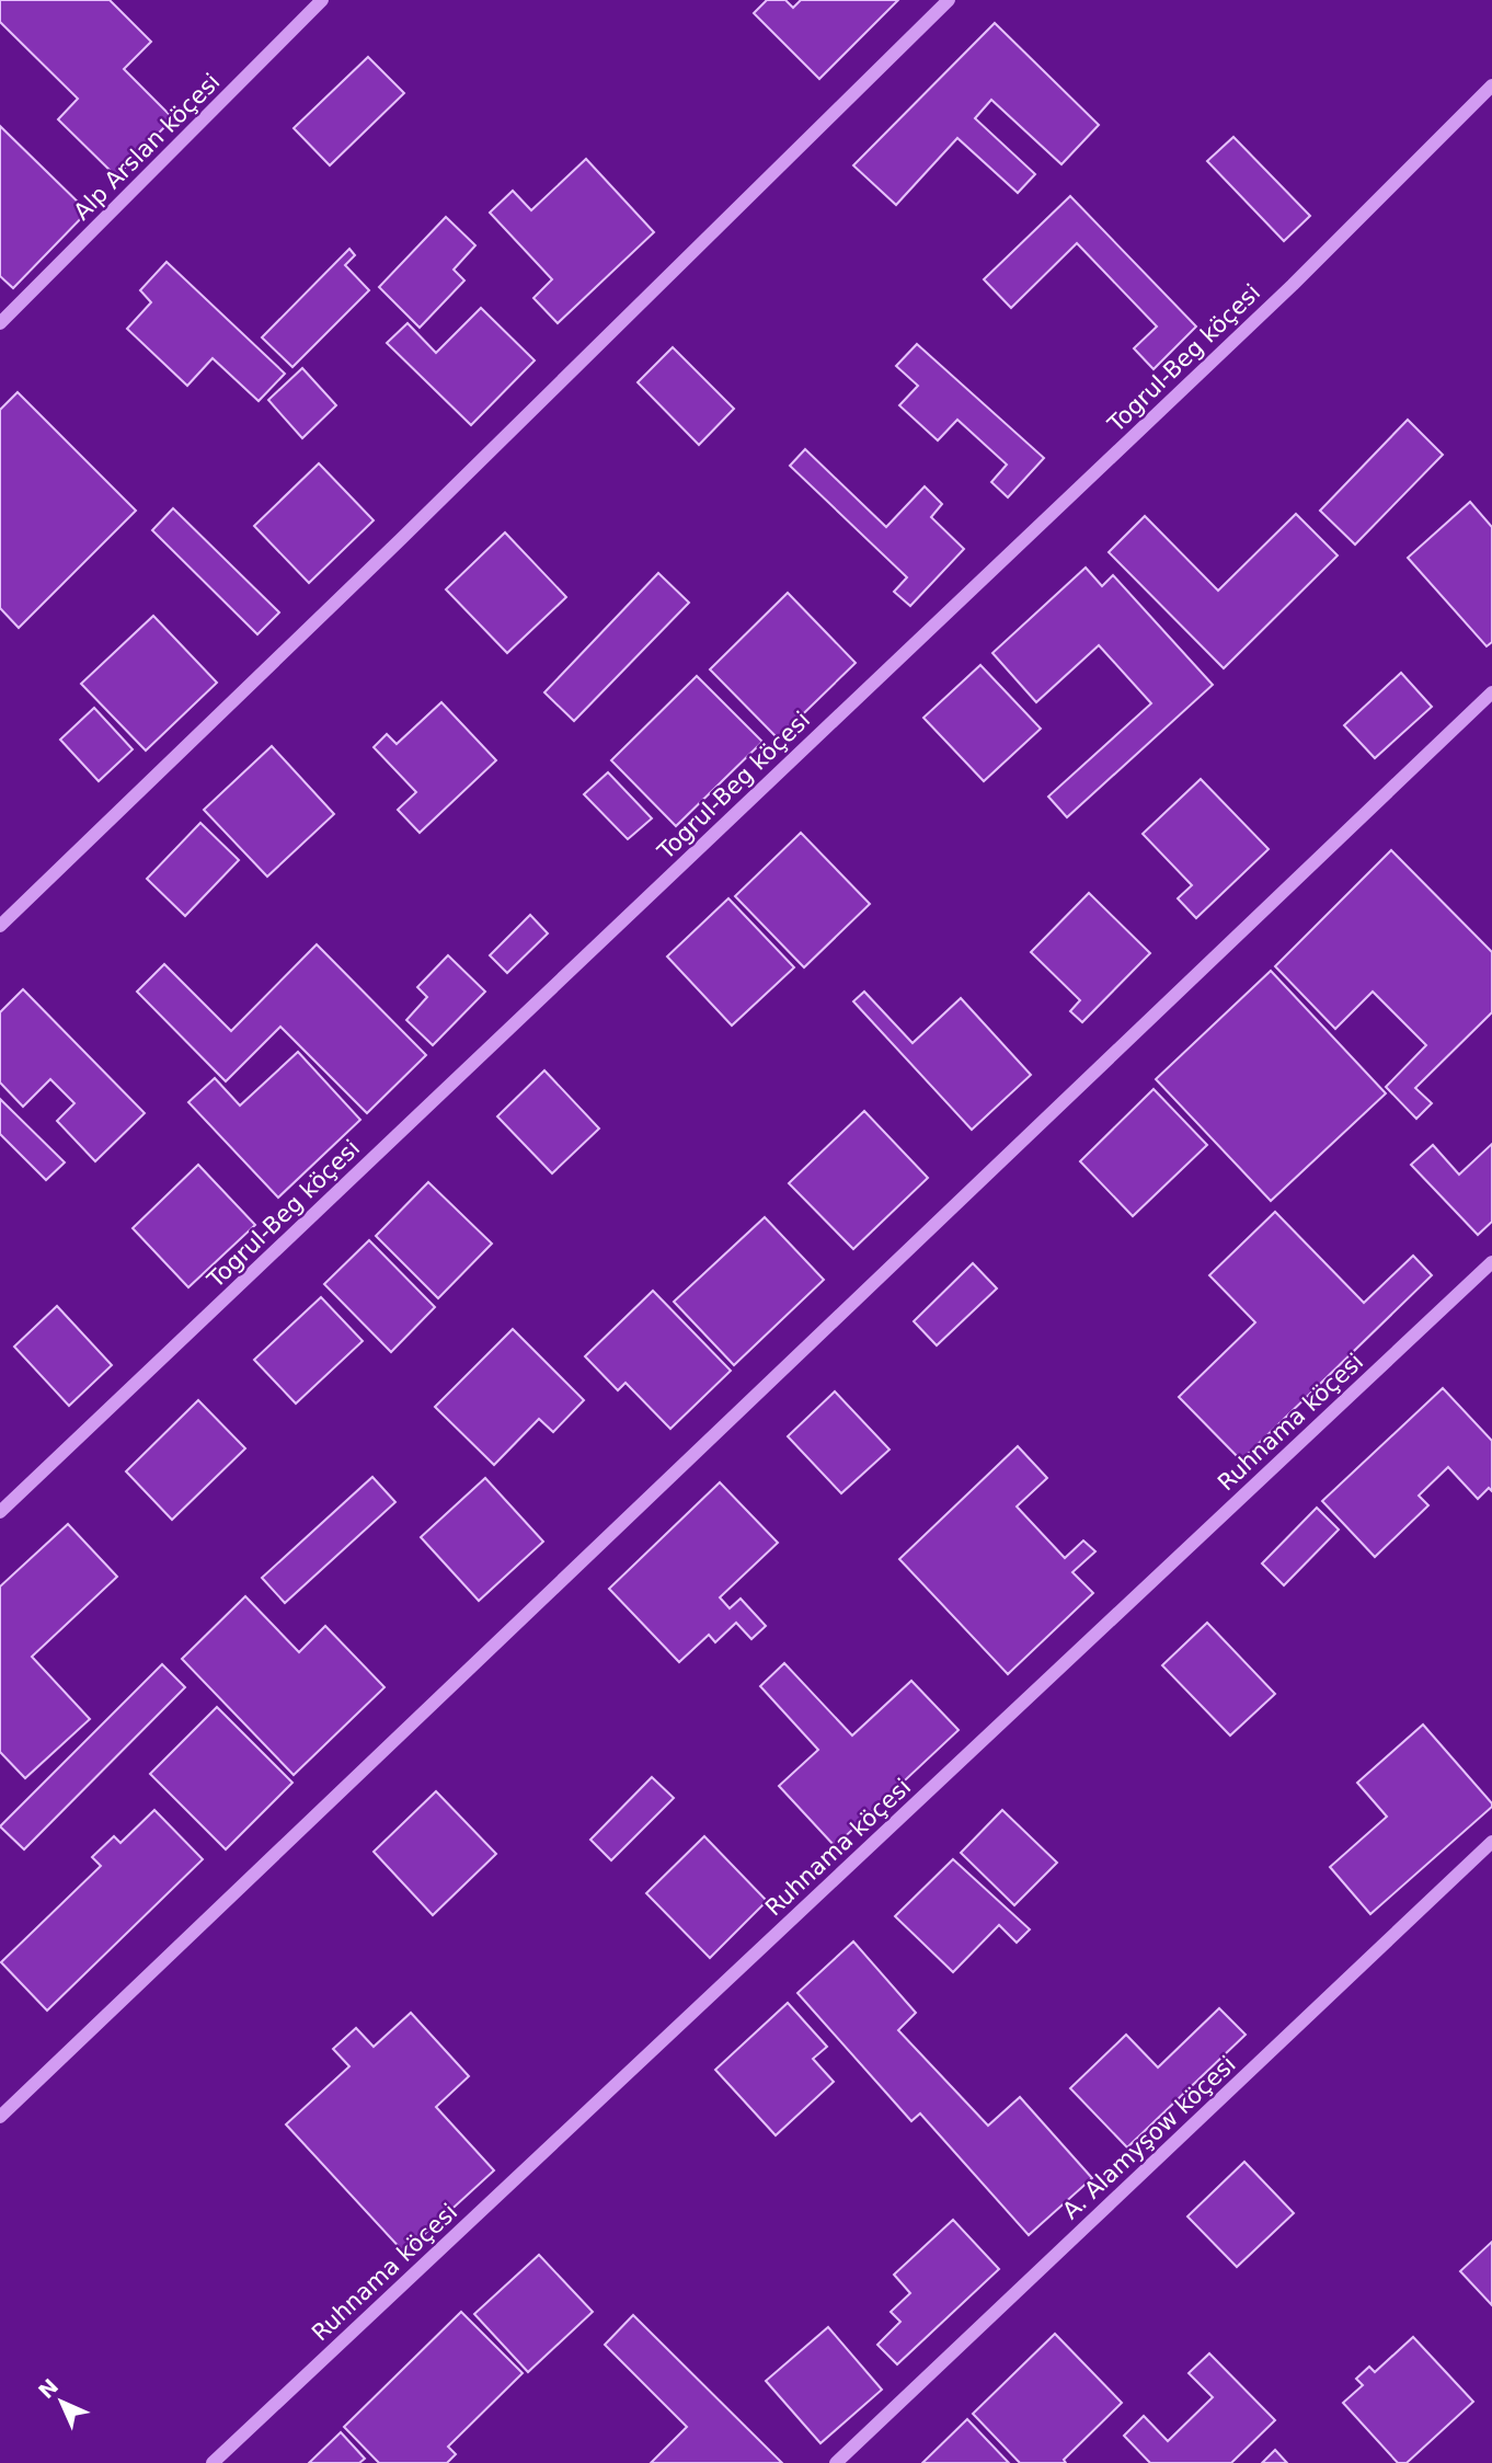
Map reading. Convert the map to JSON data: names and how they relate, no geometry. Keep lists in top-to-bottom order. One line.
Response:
{"streets":{"street":["Alp Arslan köçesi","Togrul-Beg köçesi","Ruhnama köçesi","A. Alamyşow köçesi"]},"north":"top left"}
